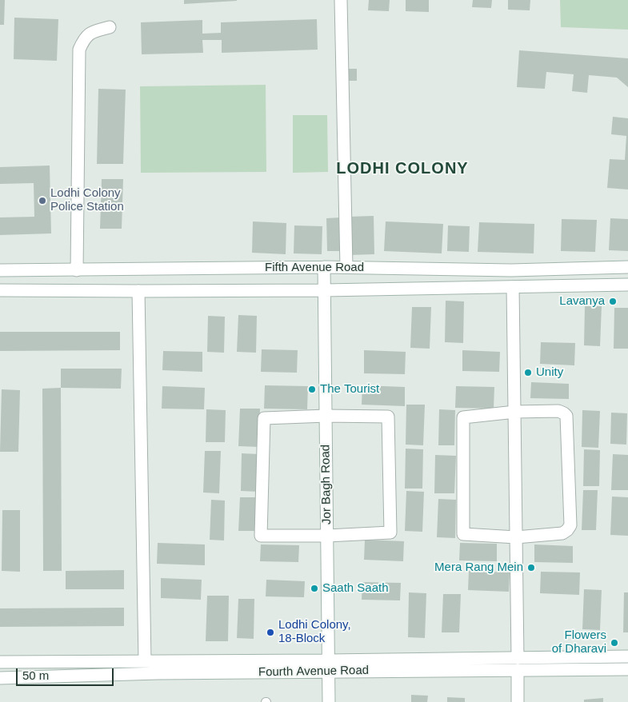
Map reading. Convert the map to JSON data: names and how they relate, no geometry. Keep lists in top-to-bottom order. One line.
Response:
{"streets":{"street":["Fifth Avenue Road","Jor Bagh Road","Fourth Avenue Road"]},"crossings":[["Fifth Avenue Road","Jor Bagh Road"],["Jor Bagh Road","Fourth Avenue Road"]],"districts":["LODHI COLONY"],"places":["Lodhi Colony Police Station","Lavanya","Unity","The Tourist","Mera Rang Mein","Saath Saath","Lodhi Colony, 18-Block","Flowers of Dharavi"],"scale_bar":"50 m"}
